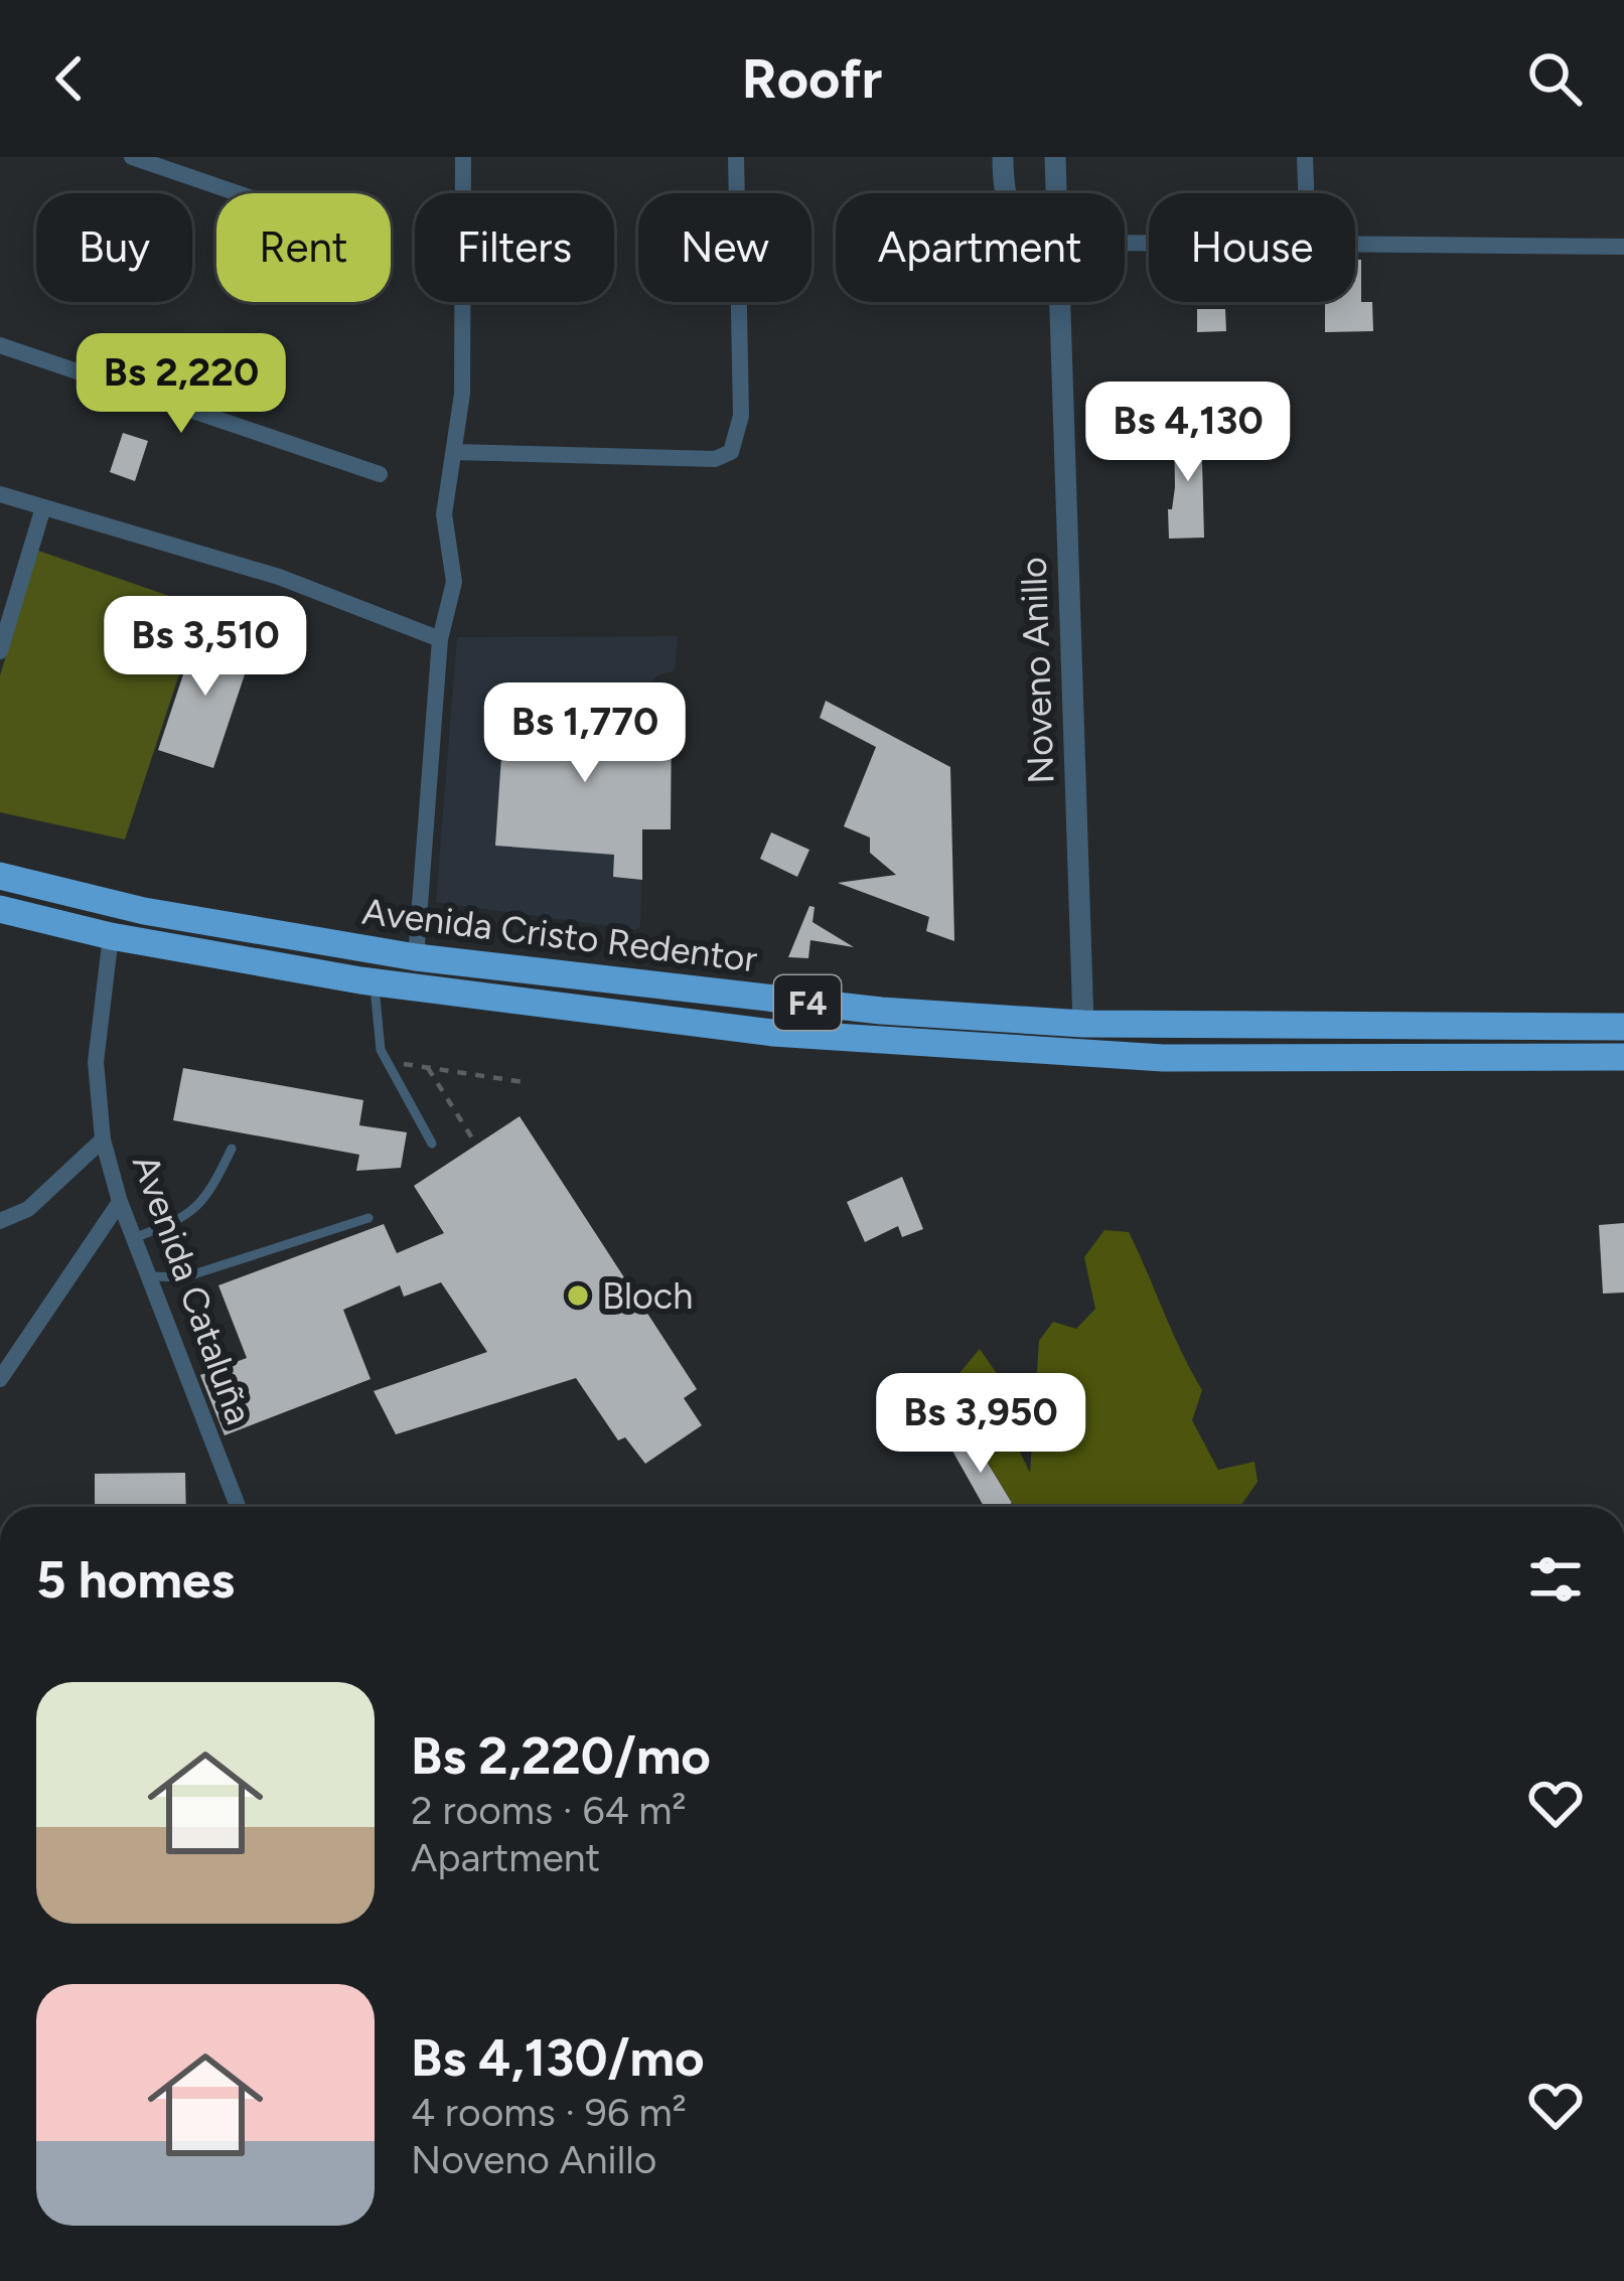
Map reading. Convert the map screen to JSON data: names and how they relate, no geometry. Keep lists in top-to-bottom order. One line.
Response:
{"streets":{"highway":["Avenida Cristo Redentor","F4"],"street":["Noveno Anillo","Avenida Cataluña"]},"crossings":[["Noveno Anillo","Avenida Cristo Redentor"],["Avenida Cristo Redentor","Avenida Cataluña"]],"places":["Bloch"],"page":{"header":"Roofr","chip":["Buy","Rent","Filters","New","Apartment","House"],"price":["Bs 2,220","Bs 4,130","Bs 3,510","Bs 1,770","Bs 3,950"],"heading":"5 homes","list":[{"name":"Bs 2,220/mo","note":"2 rooms · 64 m² · Apartment"},{"name":"Bs 4,130/mo","note":"4 rooms · 96 m² · Noveno Anillo"}]}}
